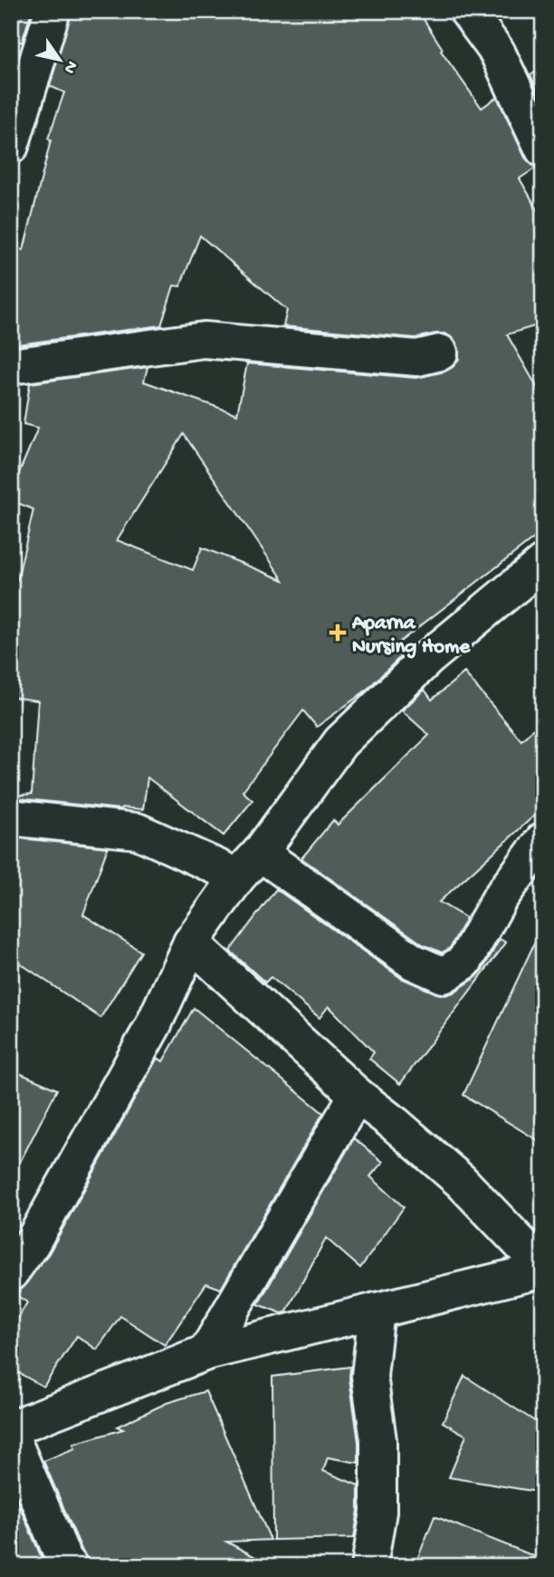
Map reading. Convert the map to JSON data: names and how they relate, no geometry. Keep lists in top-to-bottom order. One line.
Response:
{"places":{"health":["Aparna Nursing Home"]},"north":"bottom right"}
